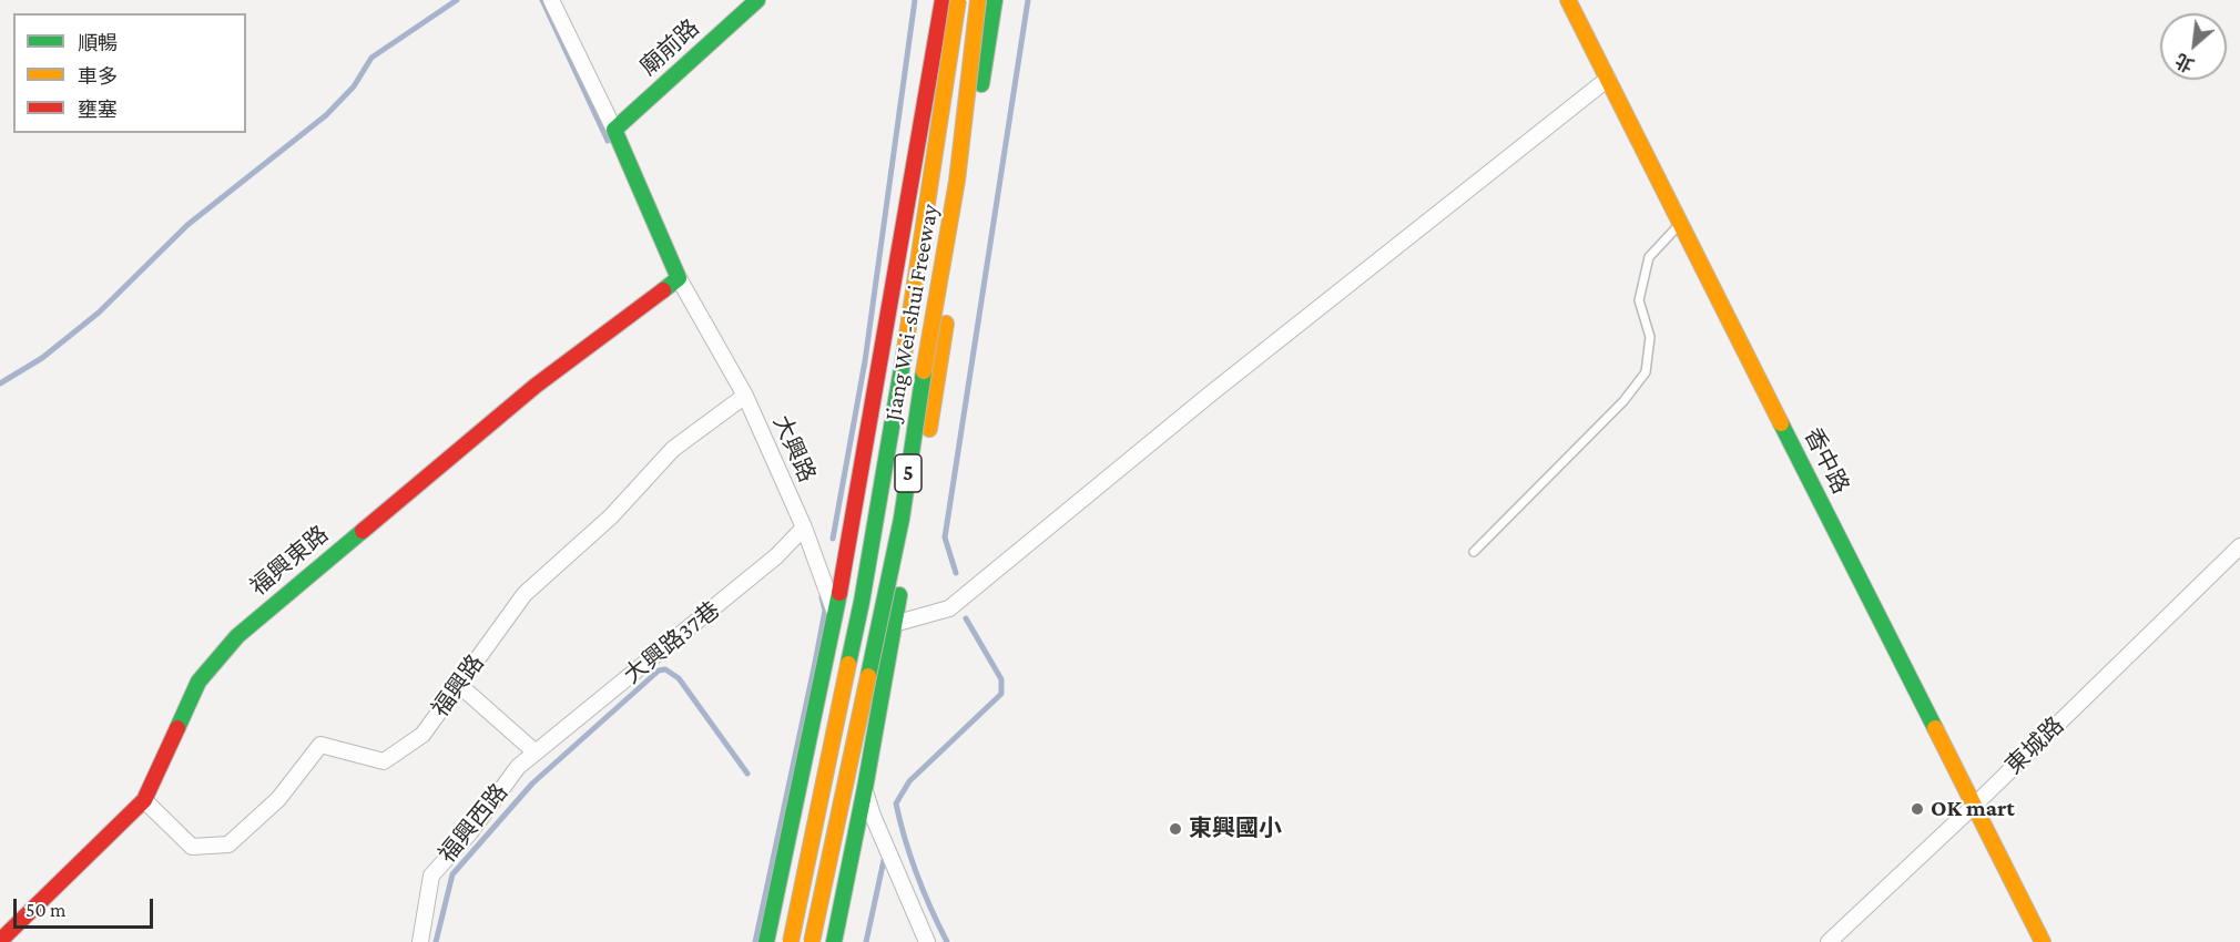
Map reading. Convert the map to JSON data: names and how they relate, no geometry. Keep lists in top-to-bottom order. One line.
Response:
{"streets":{"main road":["廟前路","Jiang Wei-shui Freeway","大興路","香中路","5","福興東路"],"street":["大興路37巷","福興路","東城路","福興西路"]},"crossings":[["廟前路","大興路"],["大興路","福興東路"],["大興路","大興路37巷"],["大興路","福興路"],["香中路","東城路"],["福興東路","福興路"],["大興路37巷","福興西路"]],"places":["OK mart","東興國小"],"legend":["順暢","車多","壅塞"],"scale_bar":"50 m","north":"bottom left"}
